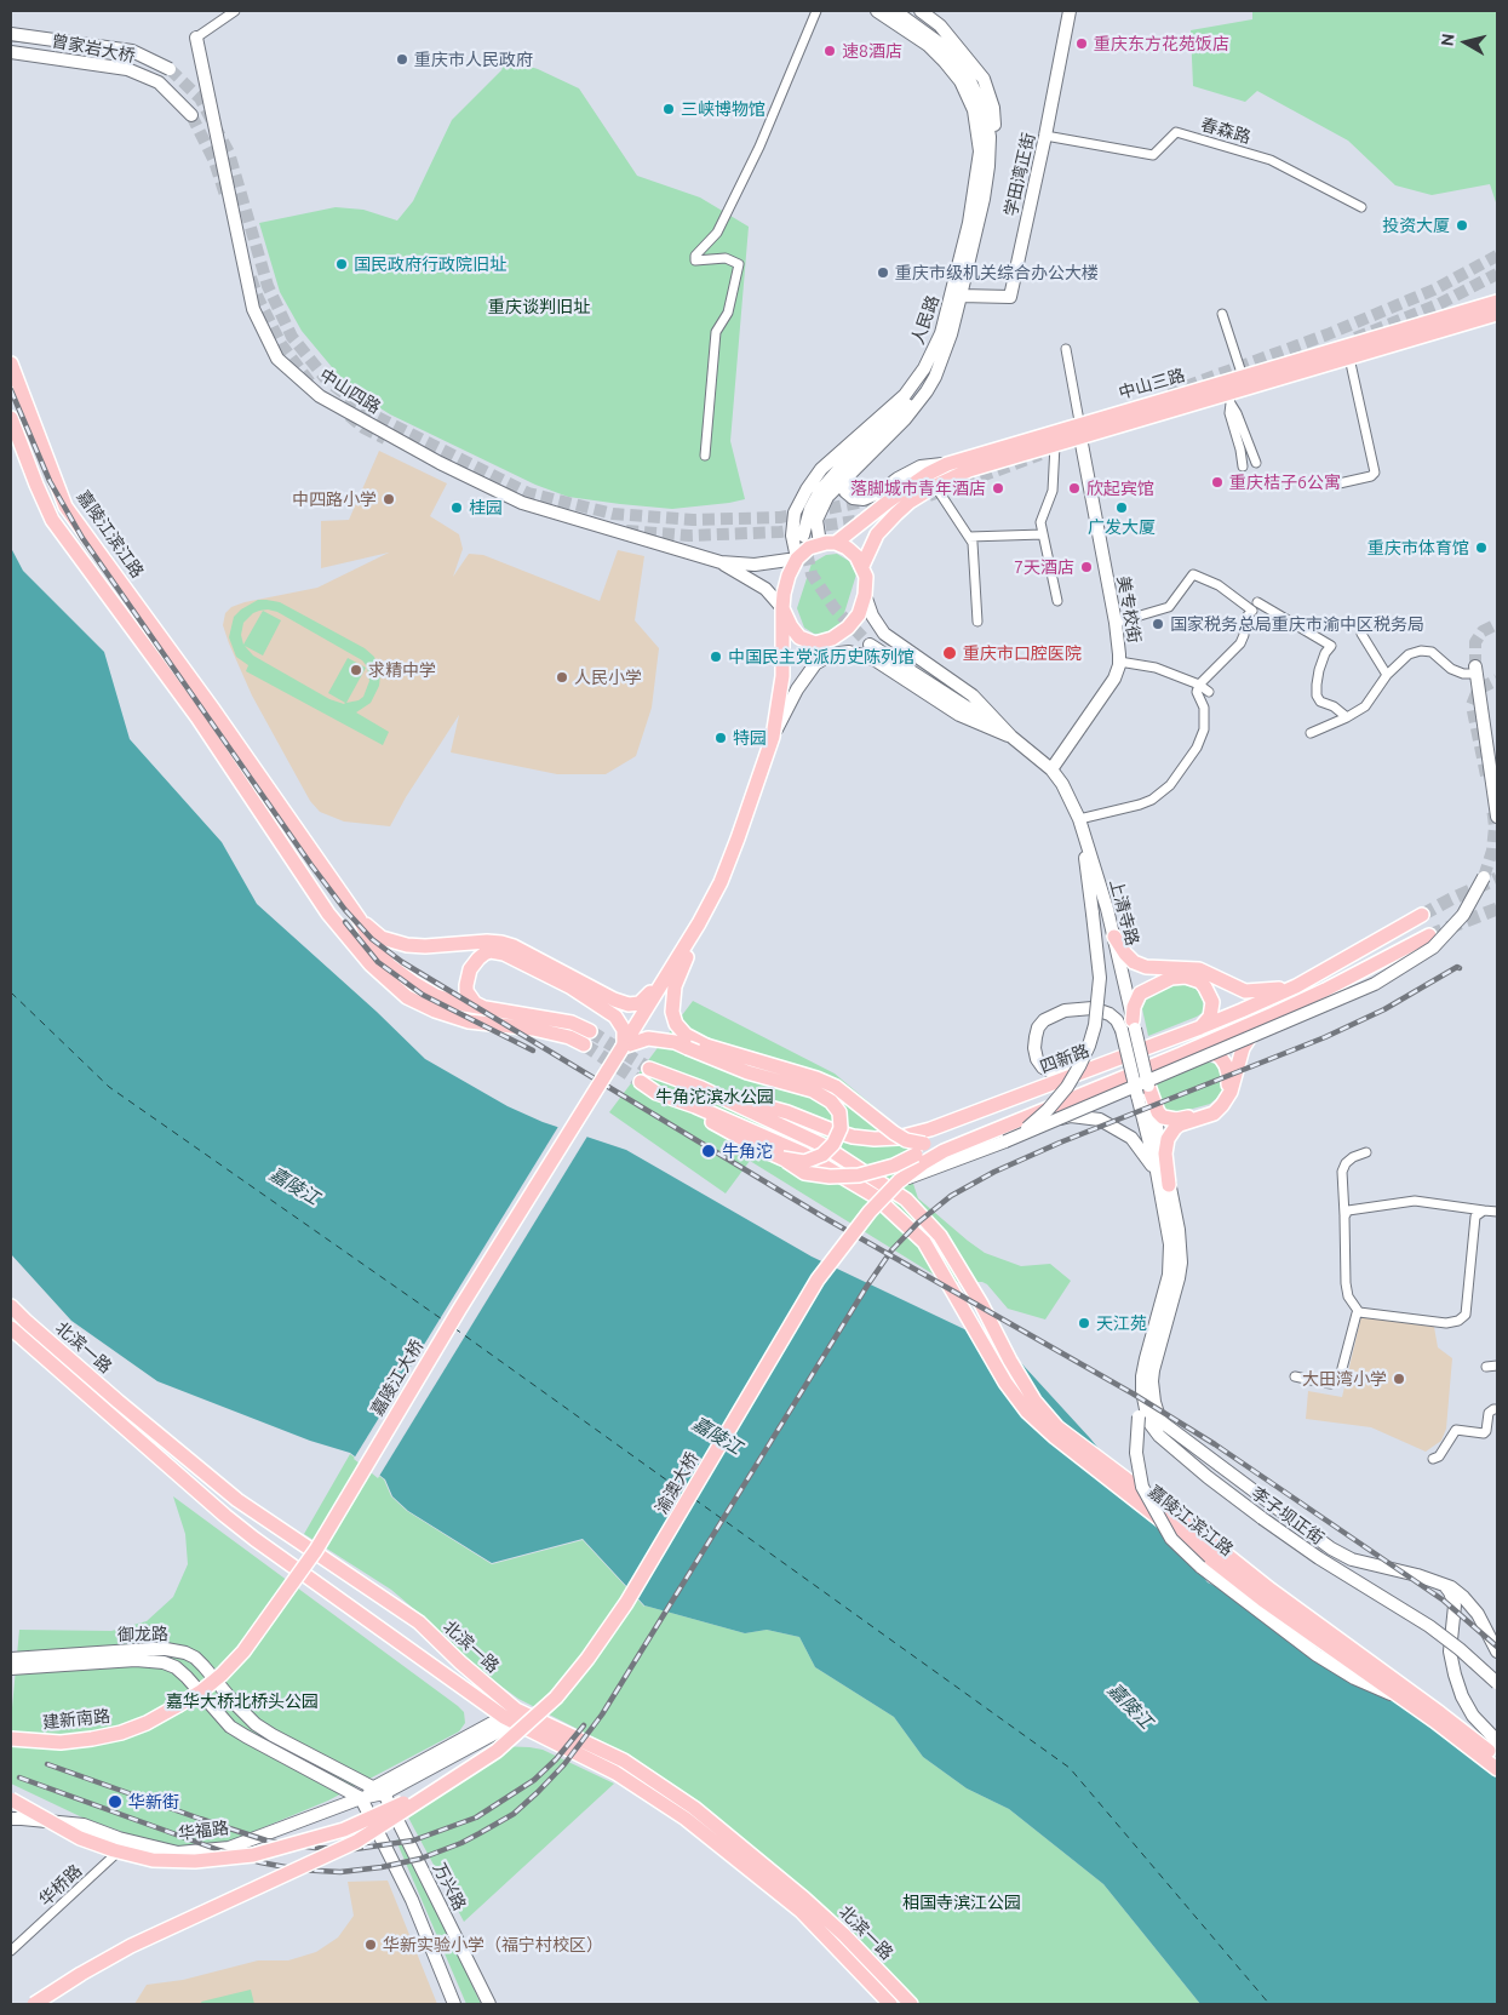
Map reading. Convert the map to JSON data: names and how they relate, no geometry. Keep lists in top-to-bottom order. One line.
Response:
{"streets":{"main road":["曾家岩大桥","学田湾正街","人民路","中山三路","中山四路","嘉陵江滨江路","美专校街","上清寺路","四新路","北滨一路","嘉陵江大桥","渝澳大桥","李子坝正街","御龙路","建新南路","华福路","万兴路"],"street":["春森路","华桥路"]},"crossings":[["春森路","学田湾正街"],["学田湾正街","人民路"],["人民路","中山三路"],["人民路","上清寺路"],["中山三路","美专校街"],["中山三路","上清寺路"],["嘉陵江滨江路","四新路"],["美专校街","上清寺路"],["上清寺路","李子坝正街"],["北滨一路","华福路"],["嘉陵江大桥","建新南路"],["御龙路","华福路"],["御龙路","万兴路"],["华福路","华桥路"],["华福路","万兴路"]],"water":["嘉陵江"],"parks":["重庆谈判旧址","牛角沱滨水公园","嘉华大桥北桥头公园","相国寺滨江公园"],"places":["重庆东方花苑饭店","速8酒店","重庆市人民政府","三峡博物馆","投资大厦","国民政府行政院旧址","重庆市级机关综合办公大楼","重庆桔子6公寓","落脚城市青年酒店","欣起宾馆","中四路小学","桂园","广发大厦","重庆市体育馆","7天酒店","国家税务总局重庆市渝中区税务局","重庆市口腔医院","中国民主党派历史陈列馆","求精中学","人民小学","特园","牛角沱","天江苑","大田湾小学","华新街","华新实验小学（福宁村校区）"],"north":"left"}
